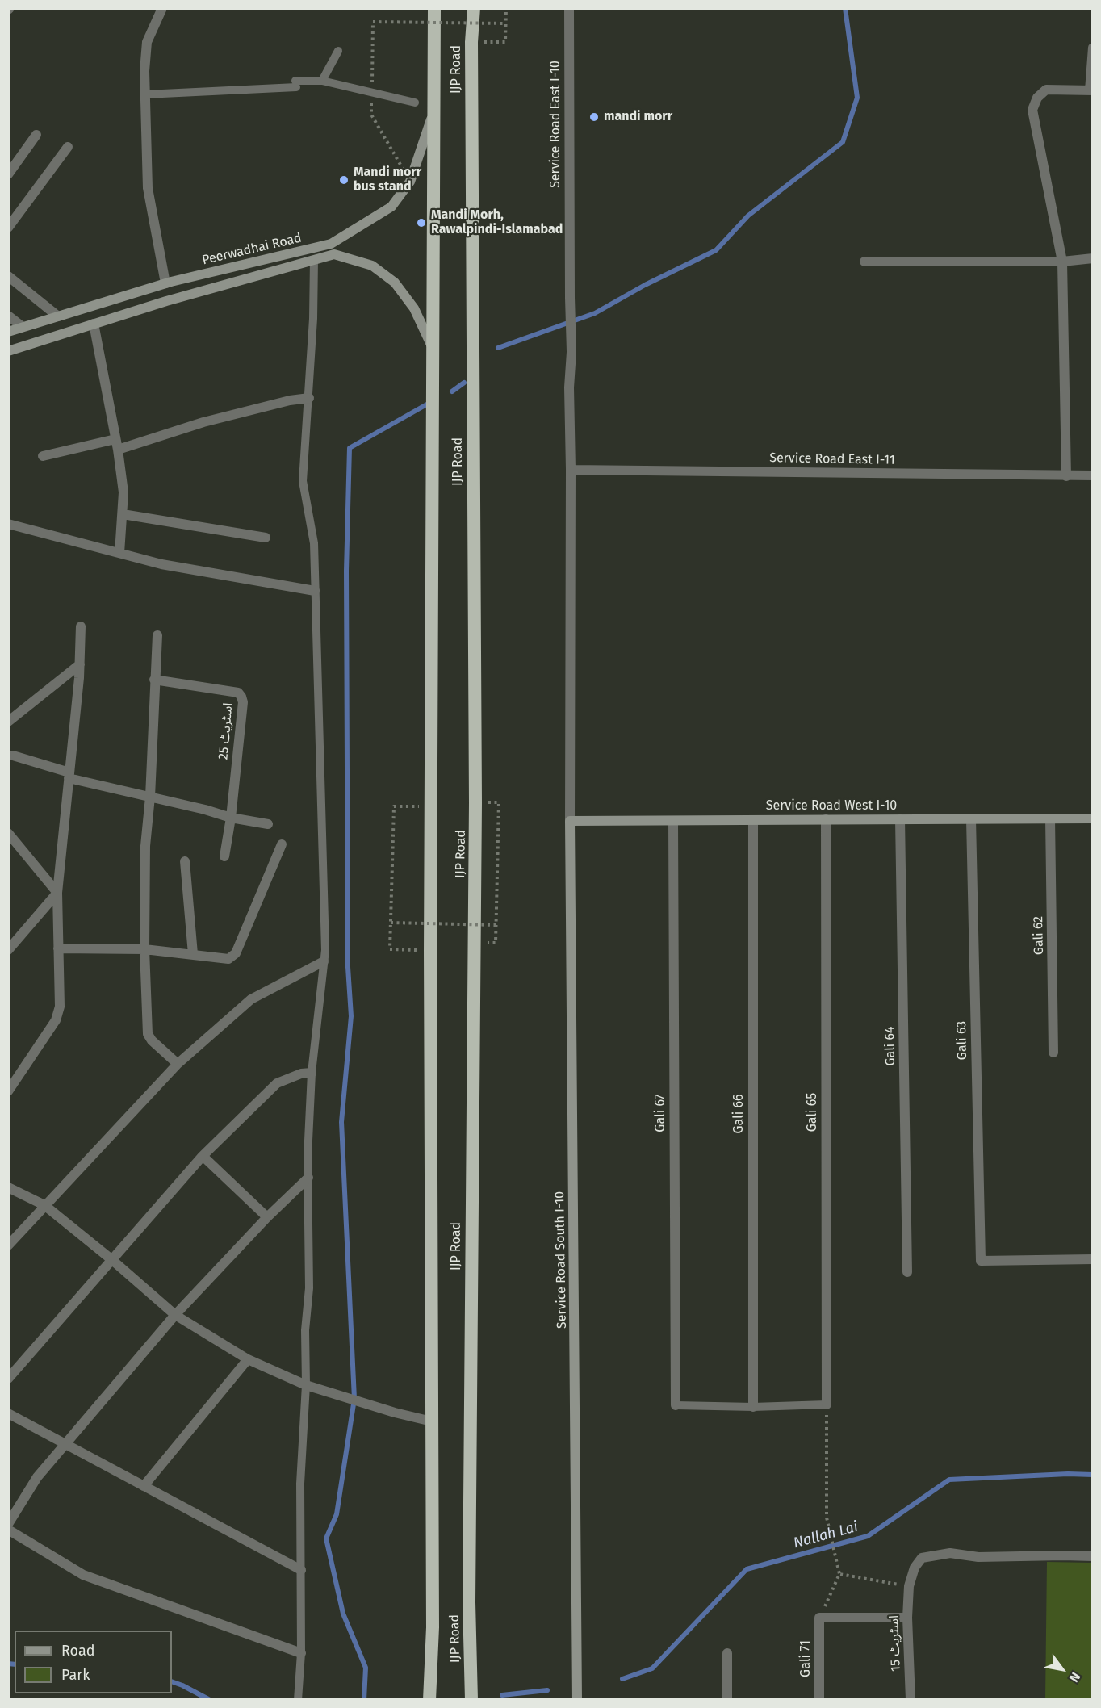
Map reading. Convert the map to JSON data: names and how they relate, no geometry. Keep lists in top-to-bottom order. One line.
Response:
{"streets":{"highway":["IJP Road"],"main road":["Peerwadhai Road","Service Road West I-10","Service Road South I-10"],"street":["Service Road East I-10","Service Road East I-11","اسٹریٹ 25","Gali 62","Gali 63","Gali 64","Gali 65","Gali 67","Gali 66","اسٹریٹ 15","Gali 71"]},"crossings":[["IJP Road","Peerwadhai Road"],["Service Road East I-10","Service Road East I-11"],["Service Road East I-10","Service Road West I-10"],["Service Road East I-10","Service Road South I-10"],["Service Road West I-10","Gali 62"],["Service Road West I-10","Gali 63"],["Service Road West I-10","Gali 64"],["Service Road West I-10","Gali 65"],["Service Road West I-10","Gali 67"],["Service Road West I-10","Gali 66"],["Service Road West I-10","Service Road South I-10"]],"water":["Nallah Lai"],"places":["mandi morr","Mandi morr bus stand","Mandi Morh, Rawalpindi-Islamabad"],"legend":["Road","Park"],"north":"bottom right"}
